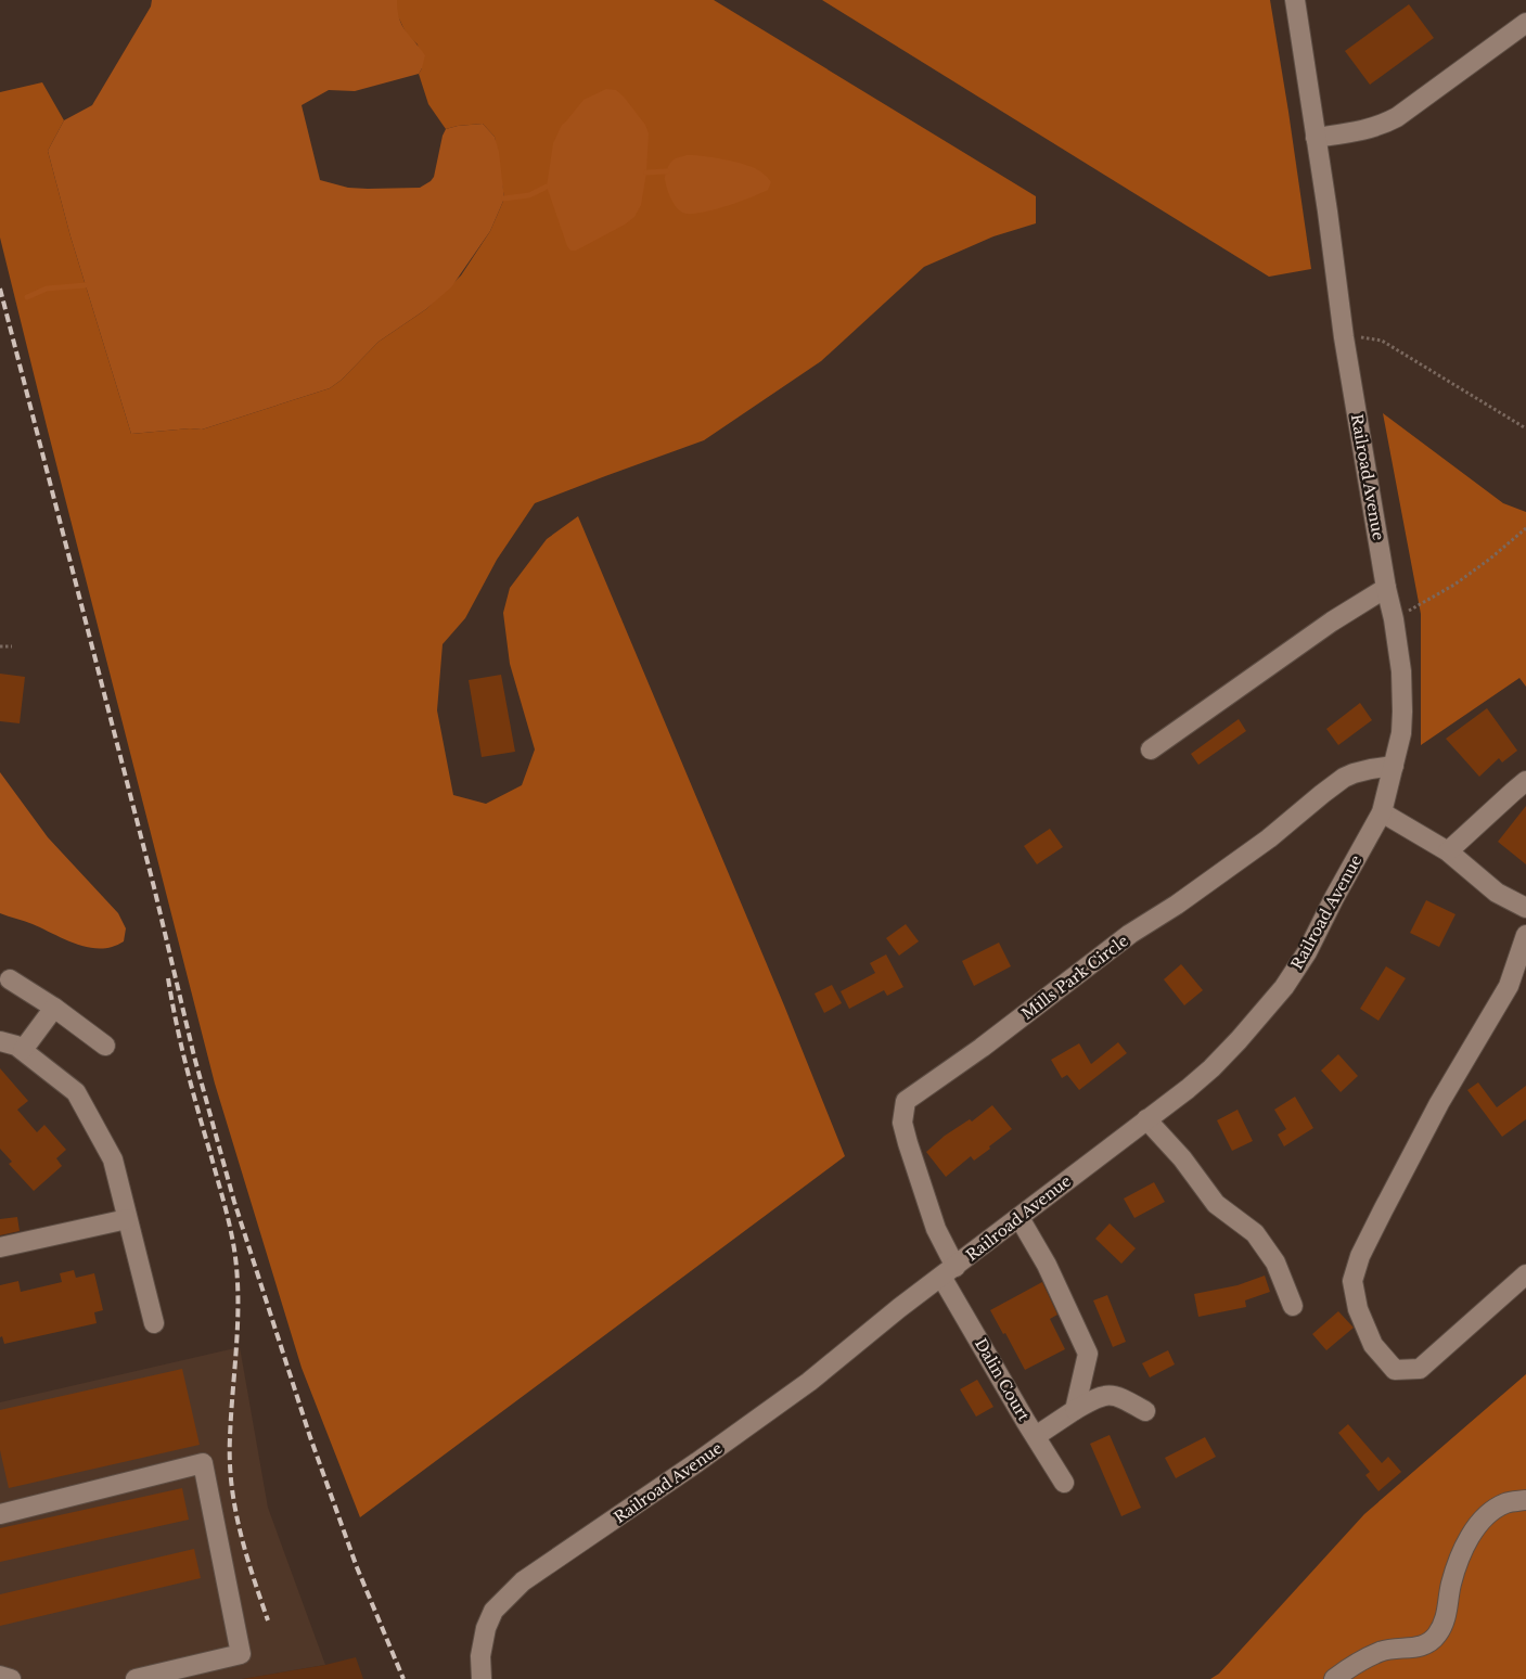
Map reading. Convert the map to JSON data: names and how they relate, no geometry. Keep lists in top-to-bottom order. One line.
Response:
{"streets":{"street":["Railroad Avenue","Mills Park Circle","Dalin Court"]},"crossings":[["Railroad Avenue","Mills Park Circle"],["Railroad Avenue","Dalin Court"],["Mills Park Circle","Dalin Court"]]}
